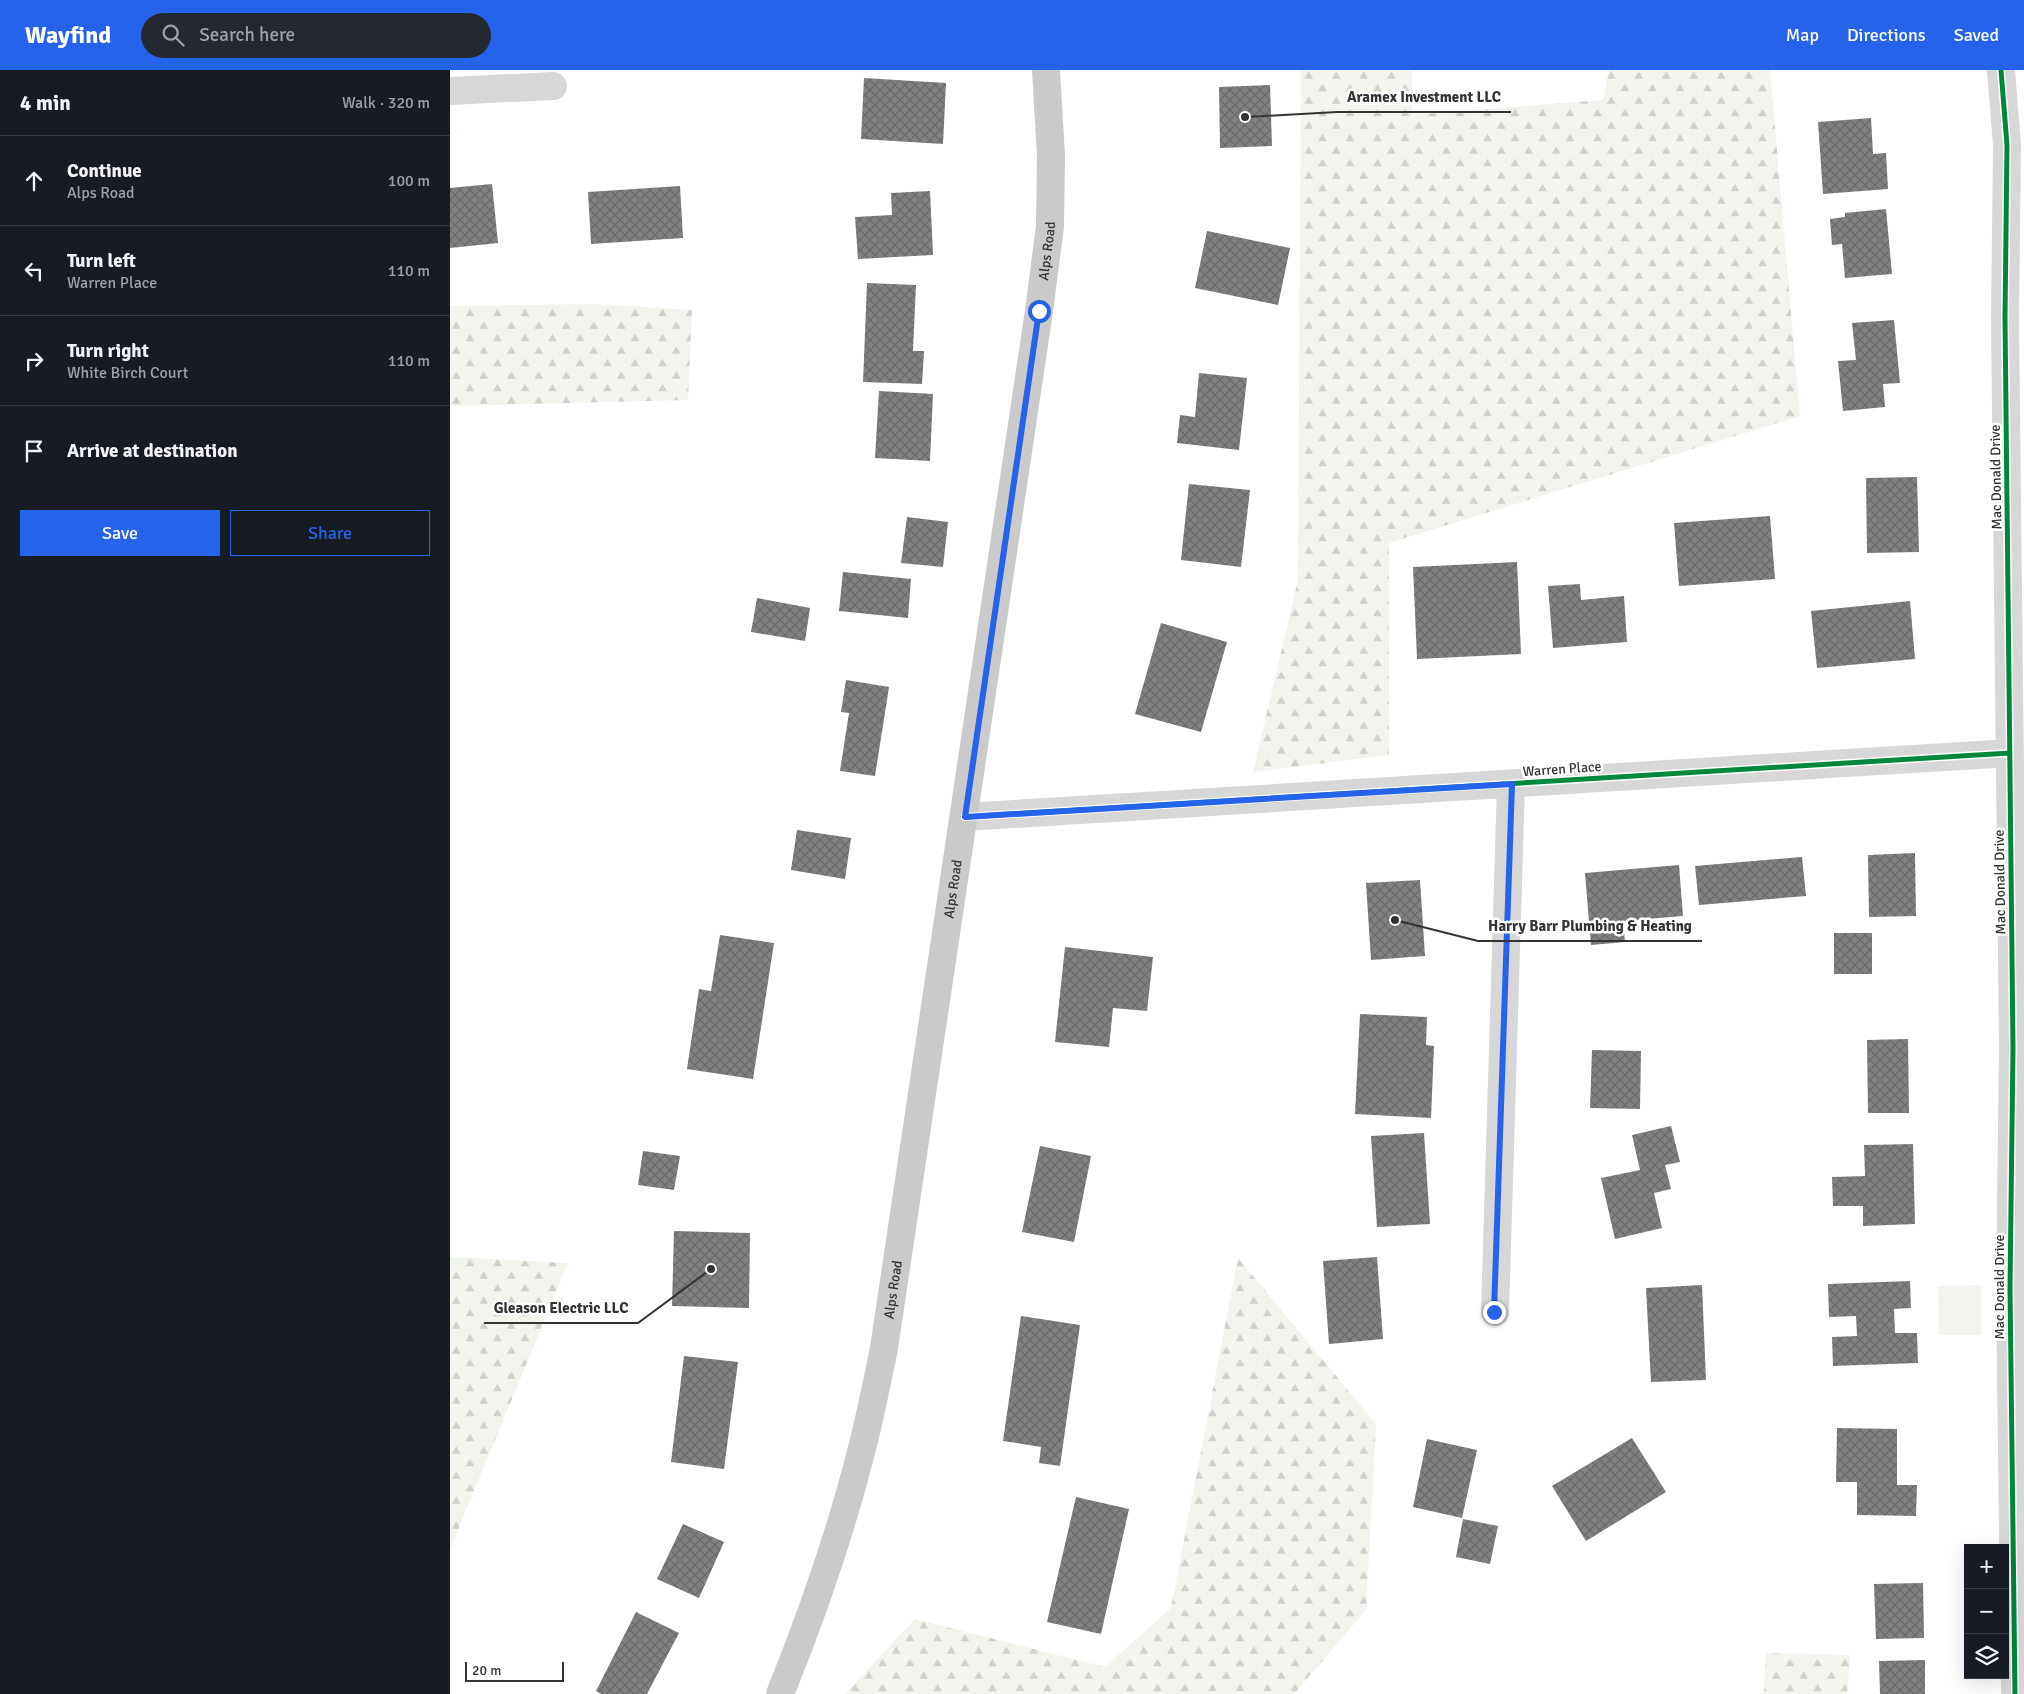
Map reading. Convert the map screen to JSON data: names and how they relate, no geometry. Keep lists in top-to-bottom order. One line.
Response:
{"streets":{"main road":["Alps Road"],"street":["Mac Donald Drive","Warren Place"]},"crossings":[["Alps Road","Warren Place"],["Mac Donald Drive","Warren Place"]],"places":["Aramex Investment LLC","Harry Barr Plumbing & Heating","Gleason Electric LLC"],"scale_bar":"20 m","page":{"header":"Wayfind","search":"Search here","nav":["Map","Directions","Saved"],"heading":["4 min","Walk · 320 m"],"list":[["Continue","Alps Road","100 m"],["Turn left","Warren Place","110 m"],["Turn right","White Birch Court","110 m"],"Arrive at destination"],"buttons":["Save","Share"],"map_buttons":["+","−"],"scale":"20 m"}}
